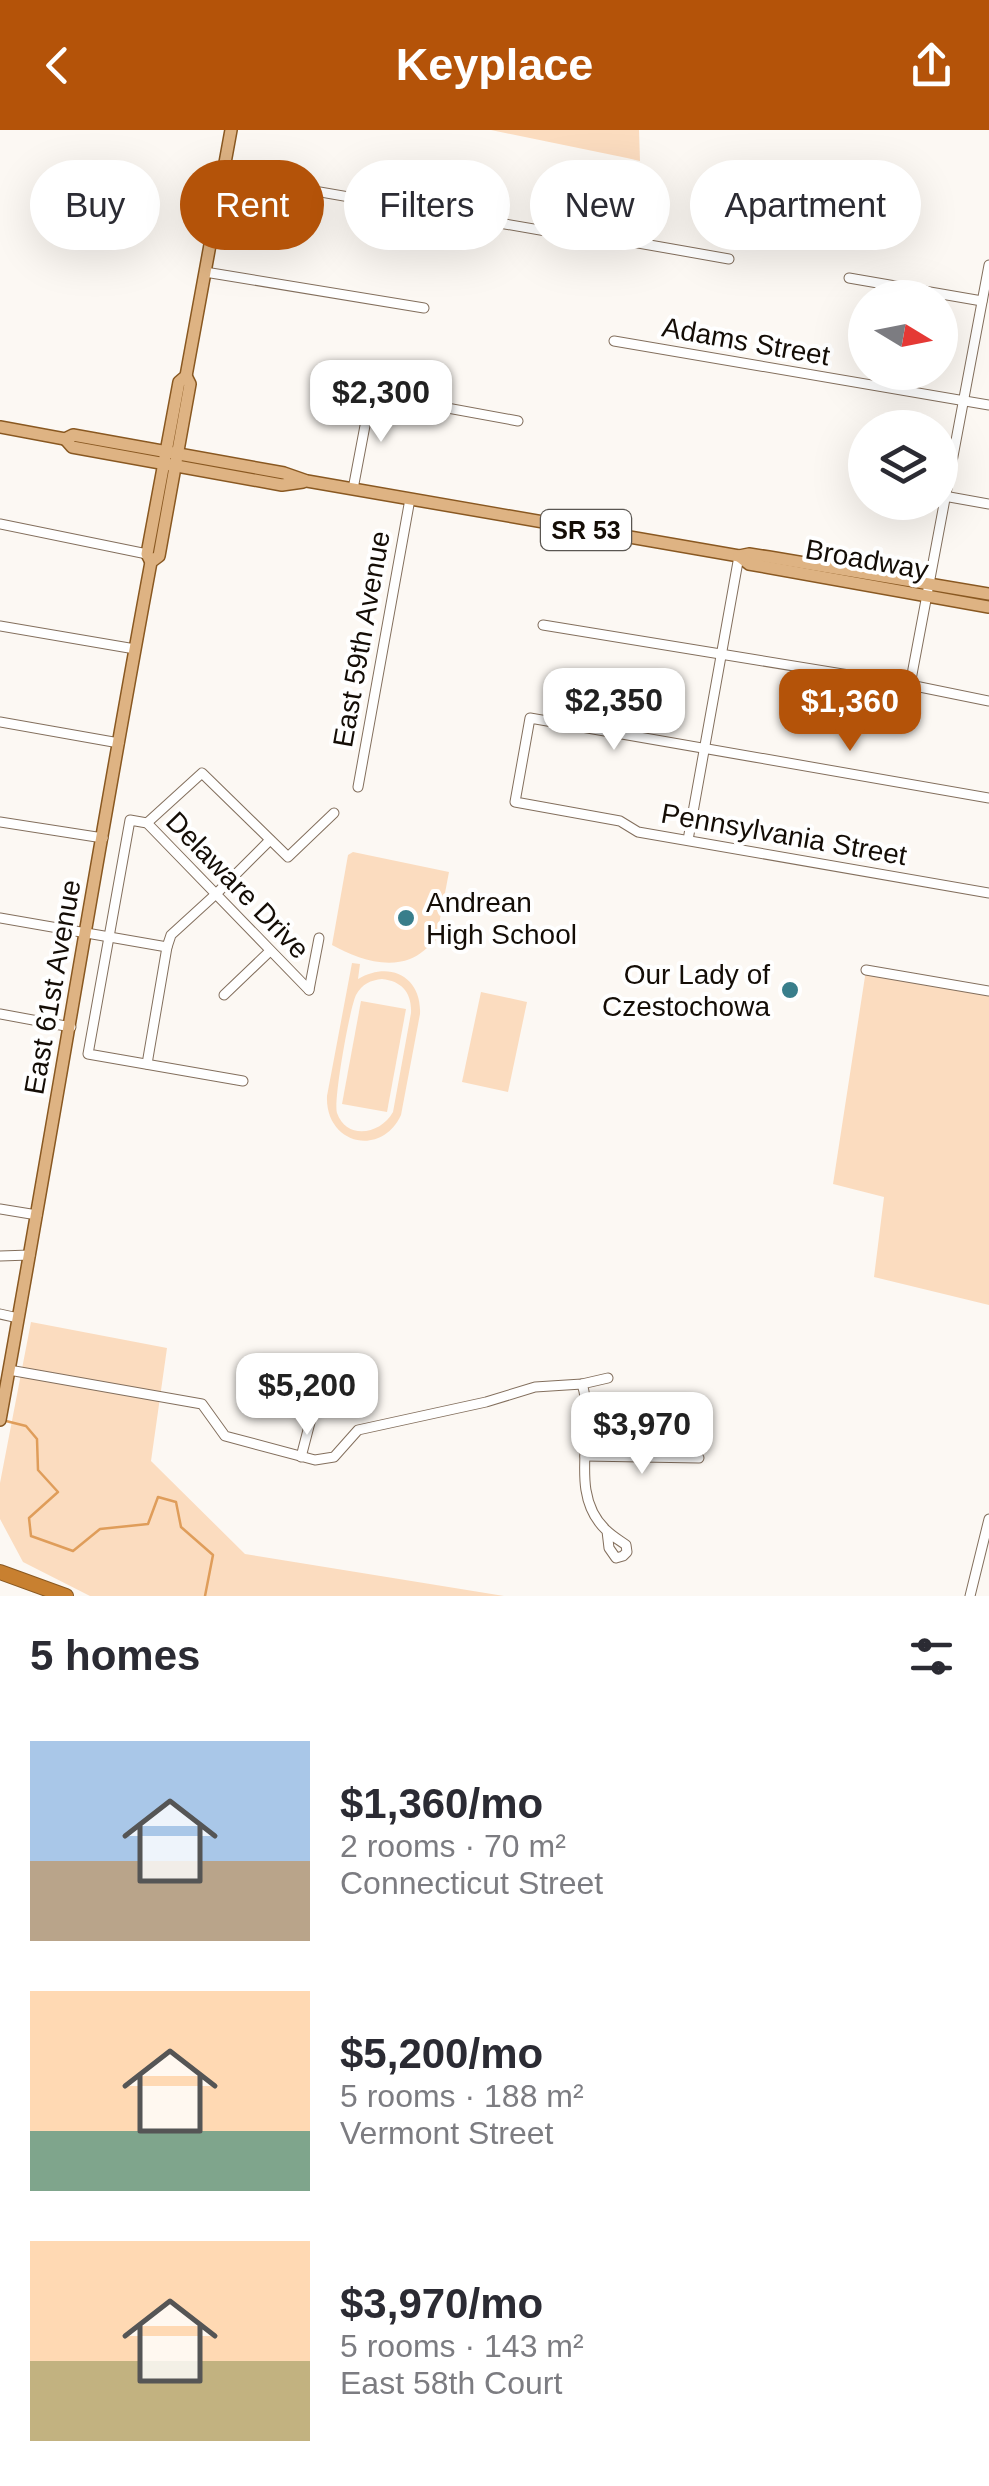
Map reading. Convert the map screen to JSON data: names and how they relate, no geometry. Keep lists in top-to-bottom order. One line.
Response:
{"streets":{"main road":["SR 53","Broadway","East 61st Avenue"],"street":["Adams Street","East 59th Avenue","Pennsylvania Street","Delaware Drive"]},"crossings":[["Broadway","East 59th Avenue"],["Broadway","East 61st Avenue"]],"places":["Andrean High School","Our Lady of Czestochowa"],"north":"right","page":{"header":"Keyplace","chip":["Buy","Rent","Filters","New","Apartment"],"price":["$2,300","$2,350","$1,360","$5,200","$3,970"],"heading":"5 homes","list":[{"name":"$1,360/mo","note":"2 rooms · 70 m² · Connecticut Street"},{"name":"$5,200/mo","note":"5 rooms · 188 m² · Vermont Street"},{"name":"$3,970/mo","note":"5 rooms · 143 m² · East 58th Court"}]}}
